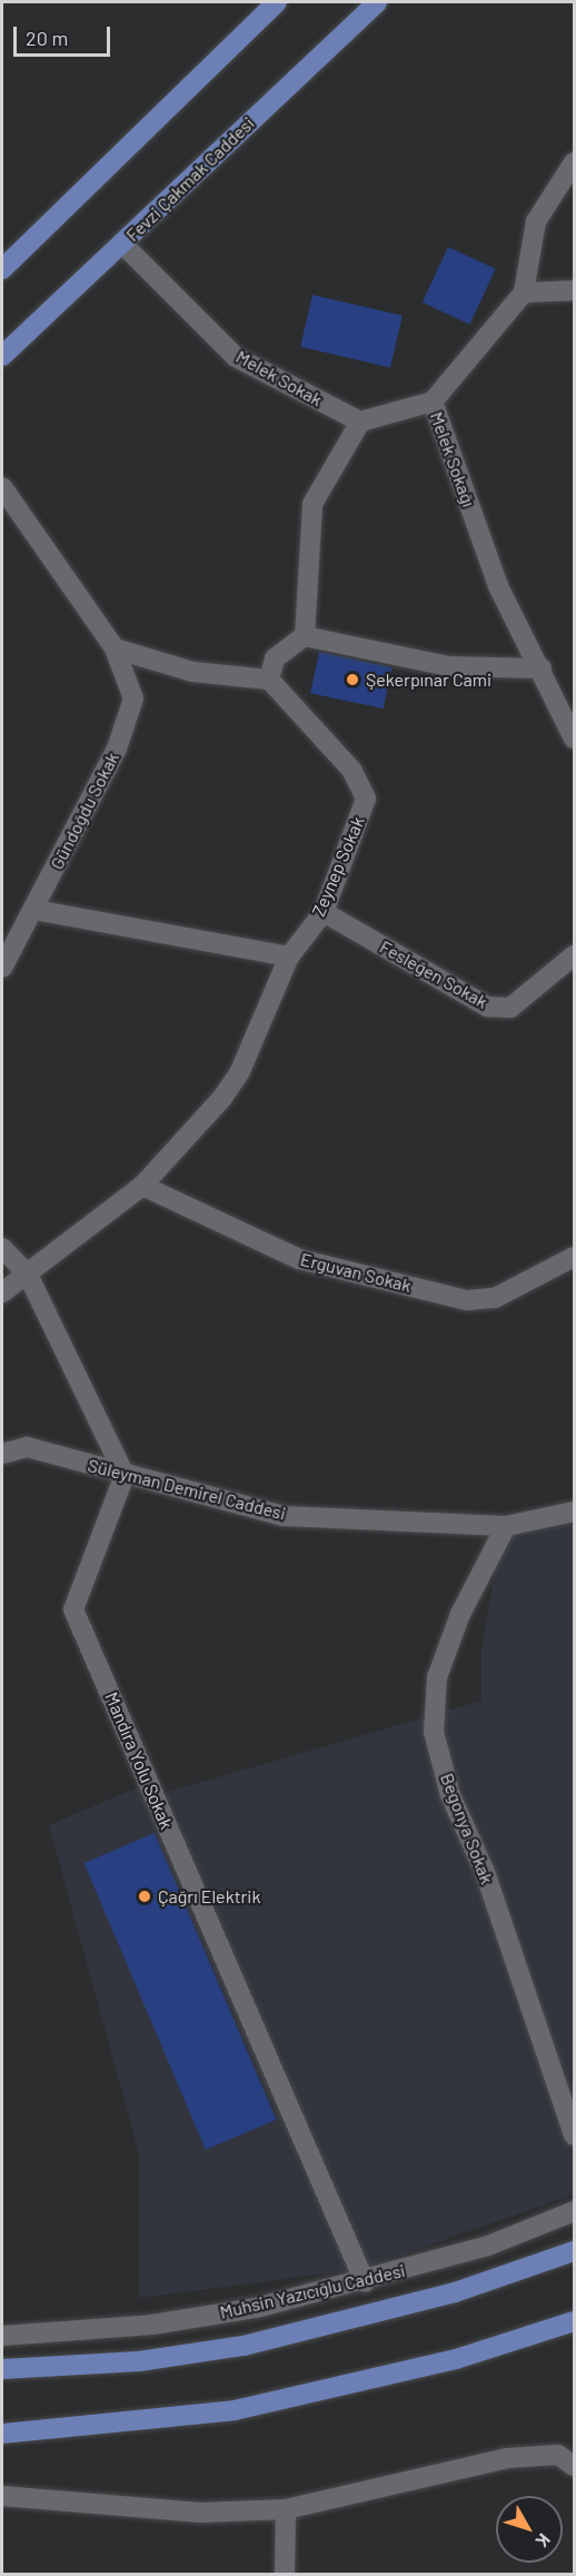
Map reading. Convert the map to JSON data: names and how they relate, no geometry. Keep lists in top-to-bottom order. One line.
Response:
{"streets":{"main road":["Fevzi Çakmak Caddesi","Muhsin Yazıcığlu Caddesi"],"street":["Melek Sokak","Melek Sokağı","Gündoğdu Sokak","Zeynep Sokak","Fesleğen Sokak","Erguvan Sokak","Süleyman Demirel Caddesi","Mandıra Yolu Sokak","Begonya Sokak"]},"crossings":[["Fevzi Çakmak Caddesi","Melek Sokak"],["Zeynep Sokak","Fesleğen Sokak"],["Zeynep Sokak","Erguvan Sokak"],["Süleyman Demirel Caddesi","Mandıra Yolu Sokak"],["Süleyman Demirel Caddesi","Begonya Sokak"],["Mandıra Yolu Sokak","Muhsin Yazıcığlu Caddesi"]],"places":["Şekerpınar Cami","Çağrı Elektrik"],"scale_bar":"20 m","north":"bottom right"}
